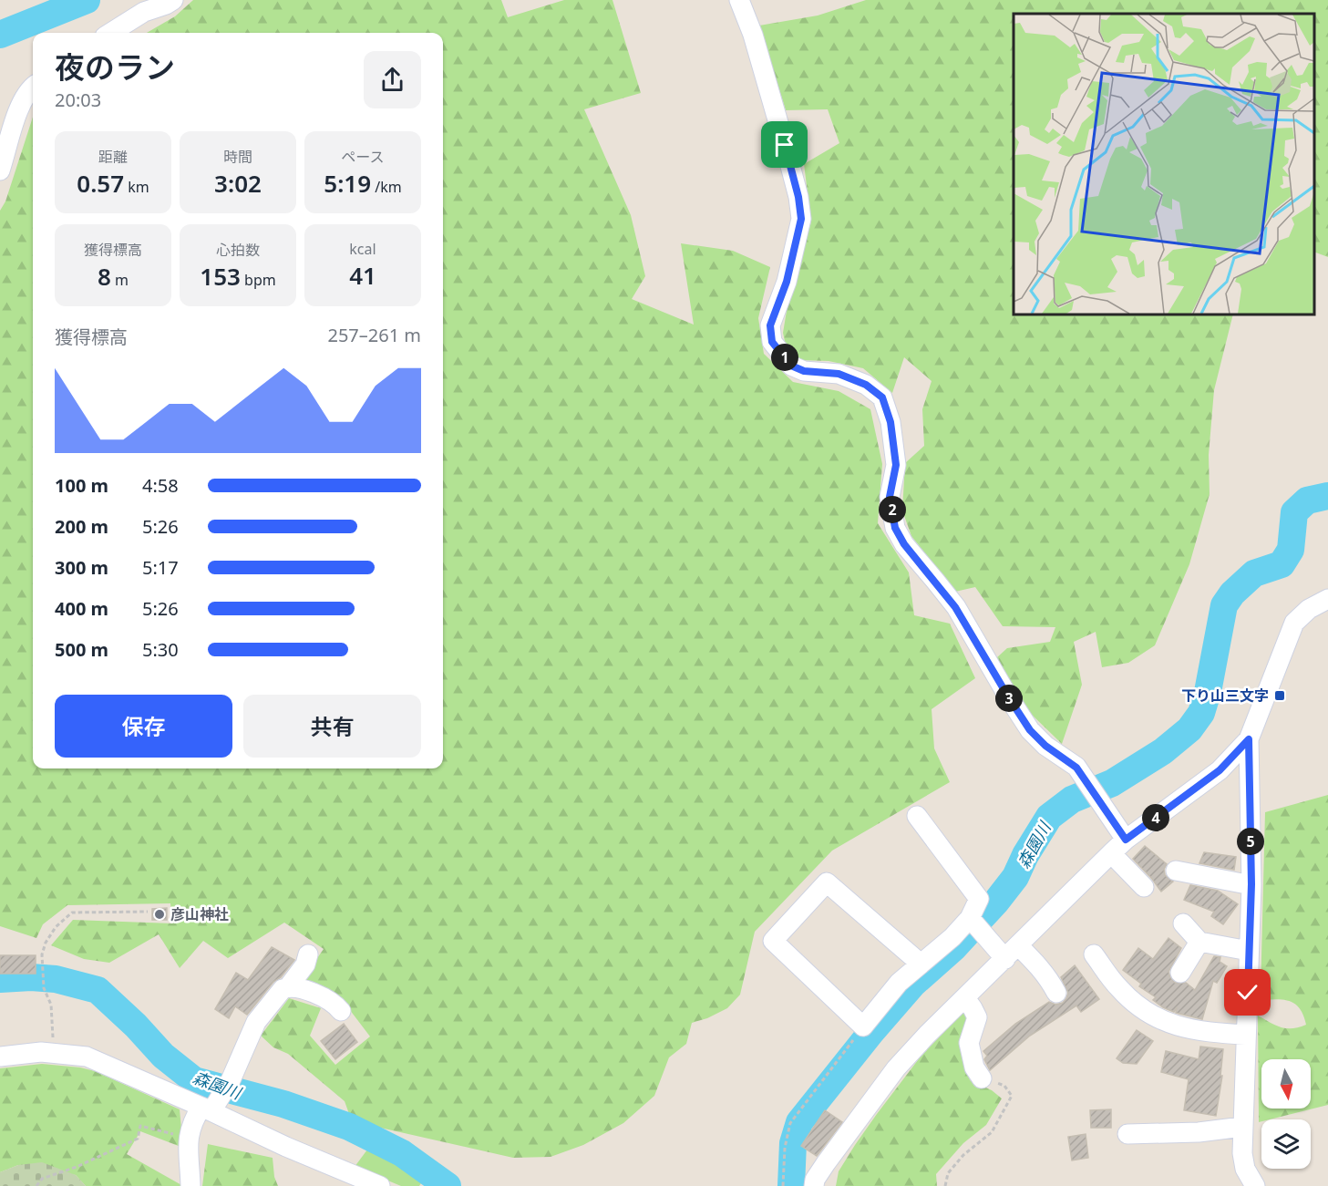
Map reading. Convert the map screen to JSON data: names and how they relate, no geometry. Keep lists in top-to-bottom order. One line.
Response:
{"water":["森園川"],"places":{"transit":["下り山三文字"],"other":["彦山神社"]},"north":"bottom","page":{"heading":["夜のラン","20:03"],"stats":[["距離","0.57 km"],["時間","3:02"],["ペース","5:19 /km"],["獲得標高","8 m"],["心拍数","153 bpm"],["kcal","41"]],"chart":["獲得標高","257–261 m"],"pins":["1","2","3","4","5"],"list":[{"name":"100 m","note":"4:58"},{"name":"200 m","note":"5:26"},{"name":"300 m","note":"5:17"},{"name":"400 m","note":"5:26"},{"name":"500 m","note":"5:30"}],"buttons":["保存","共有"]}}
